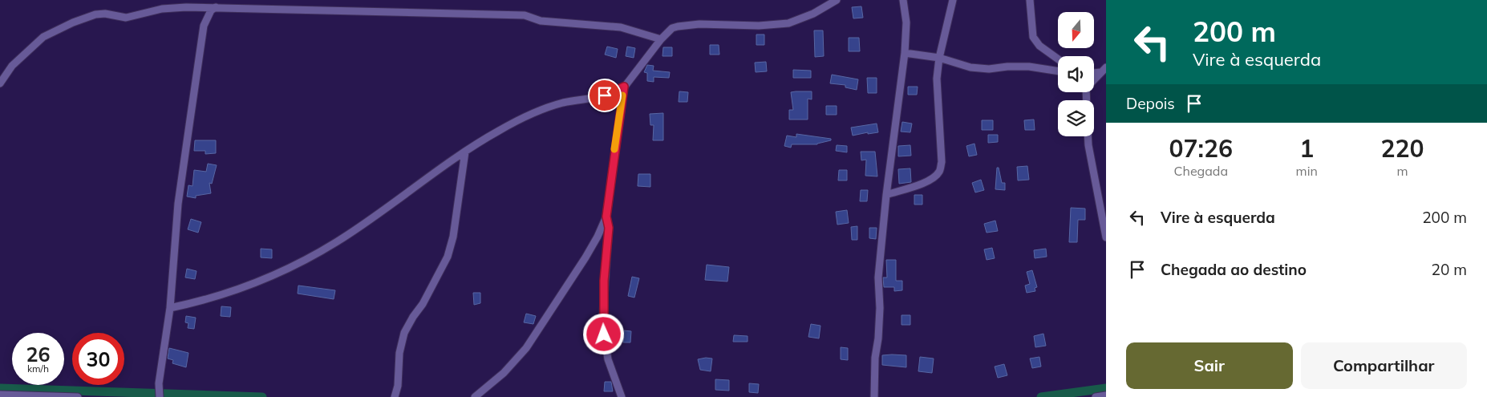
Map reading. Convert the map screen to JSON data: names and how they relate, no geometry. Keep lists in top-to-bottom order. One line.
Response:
{"north":"bottom","page":{"turn":["200 m","Vire à esquerda"],"then":"Depois","eta":["07:26","Chegada","1","min","220","m"],"list":[{"name":"Vire à esquerda","value":"200 m"},{"name":"Chegada ao destino","value":"20 m"}],"speed":"26 km/h","limit":"30","buttons":["Sair","Compartilhar"]}}
